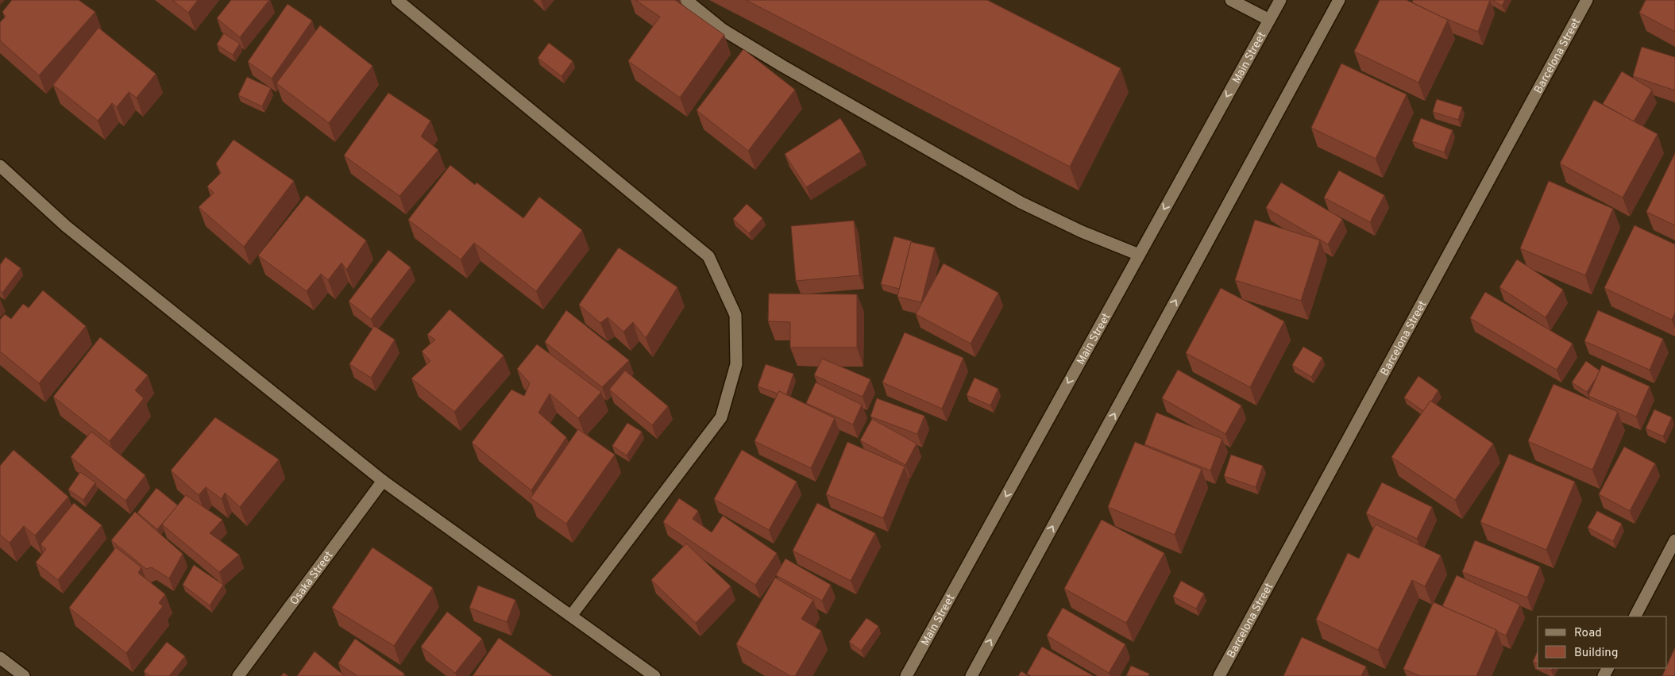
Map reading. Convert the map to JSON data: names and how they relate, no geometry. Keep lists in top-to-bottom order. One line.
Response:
{"streets":{"street":["Barcelona Street","Main Street","Osaka Street"]},"legend":["Road","Building"]}
